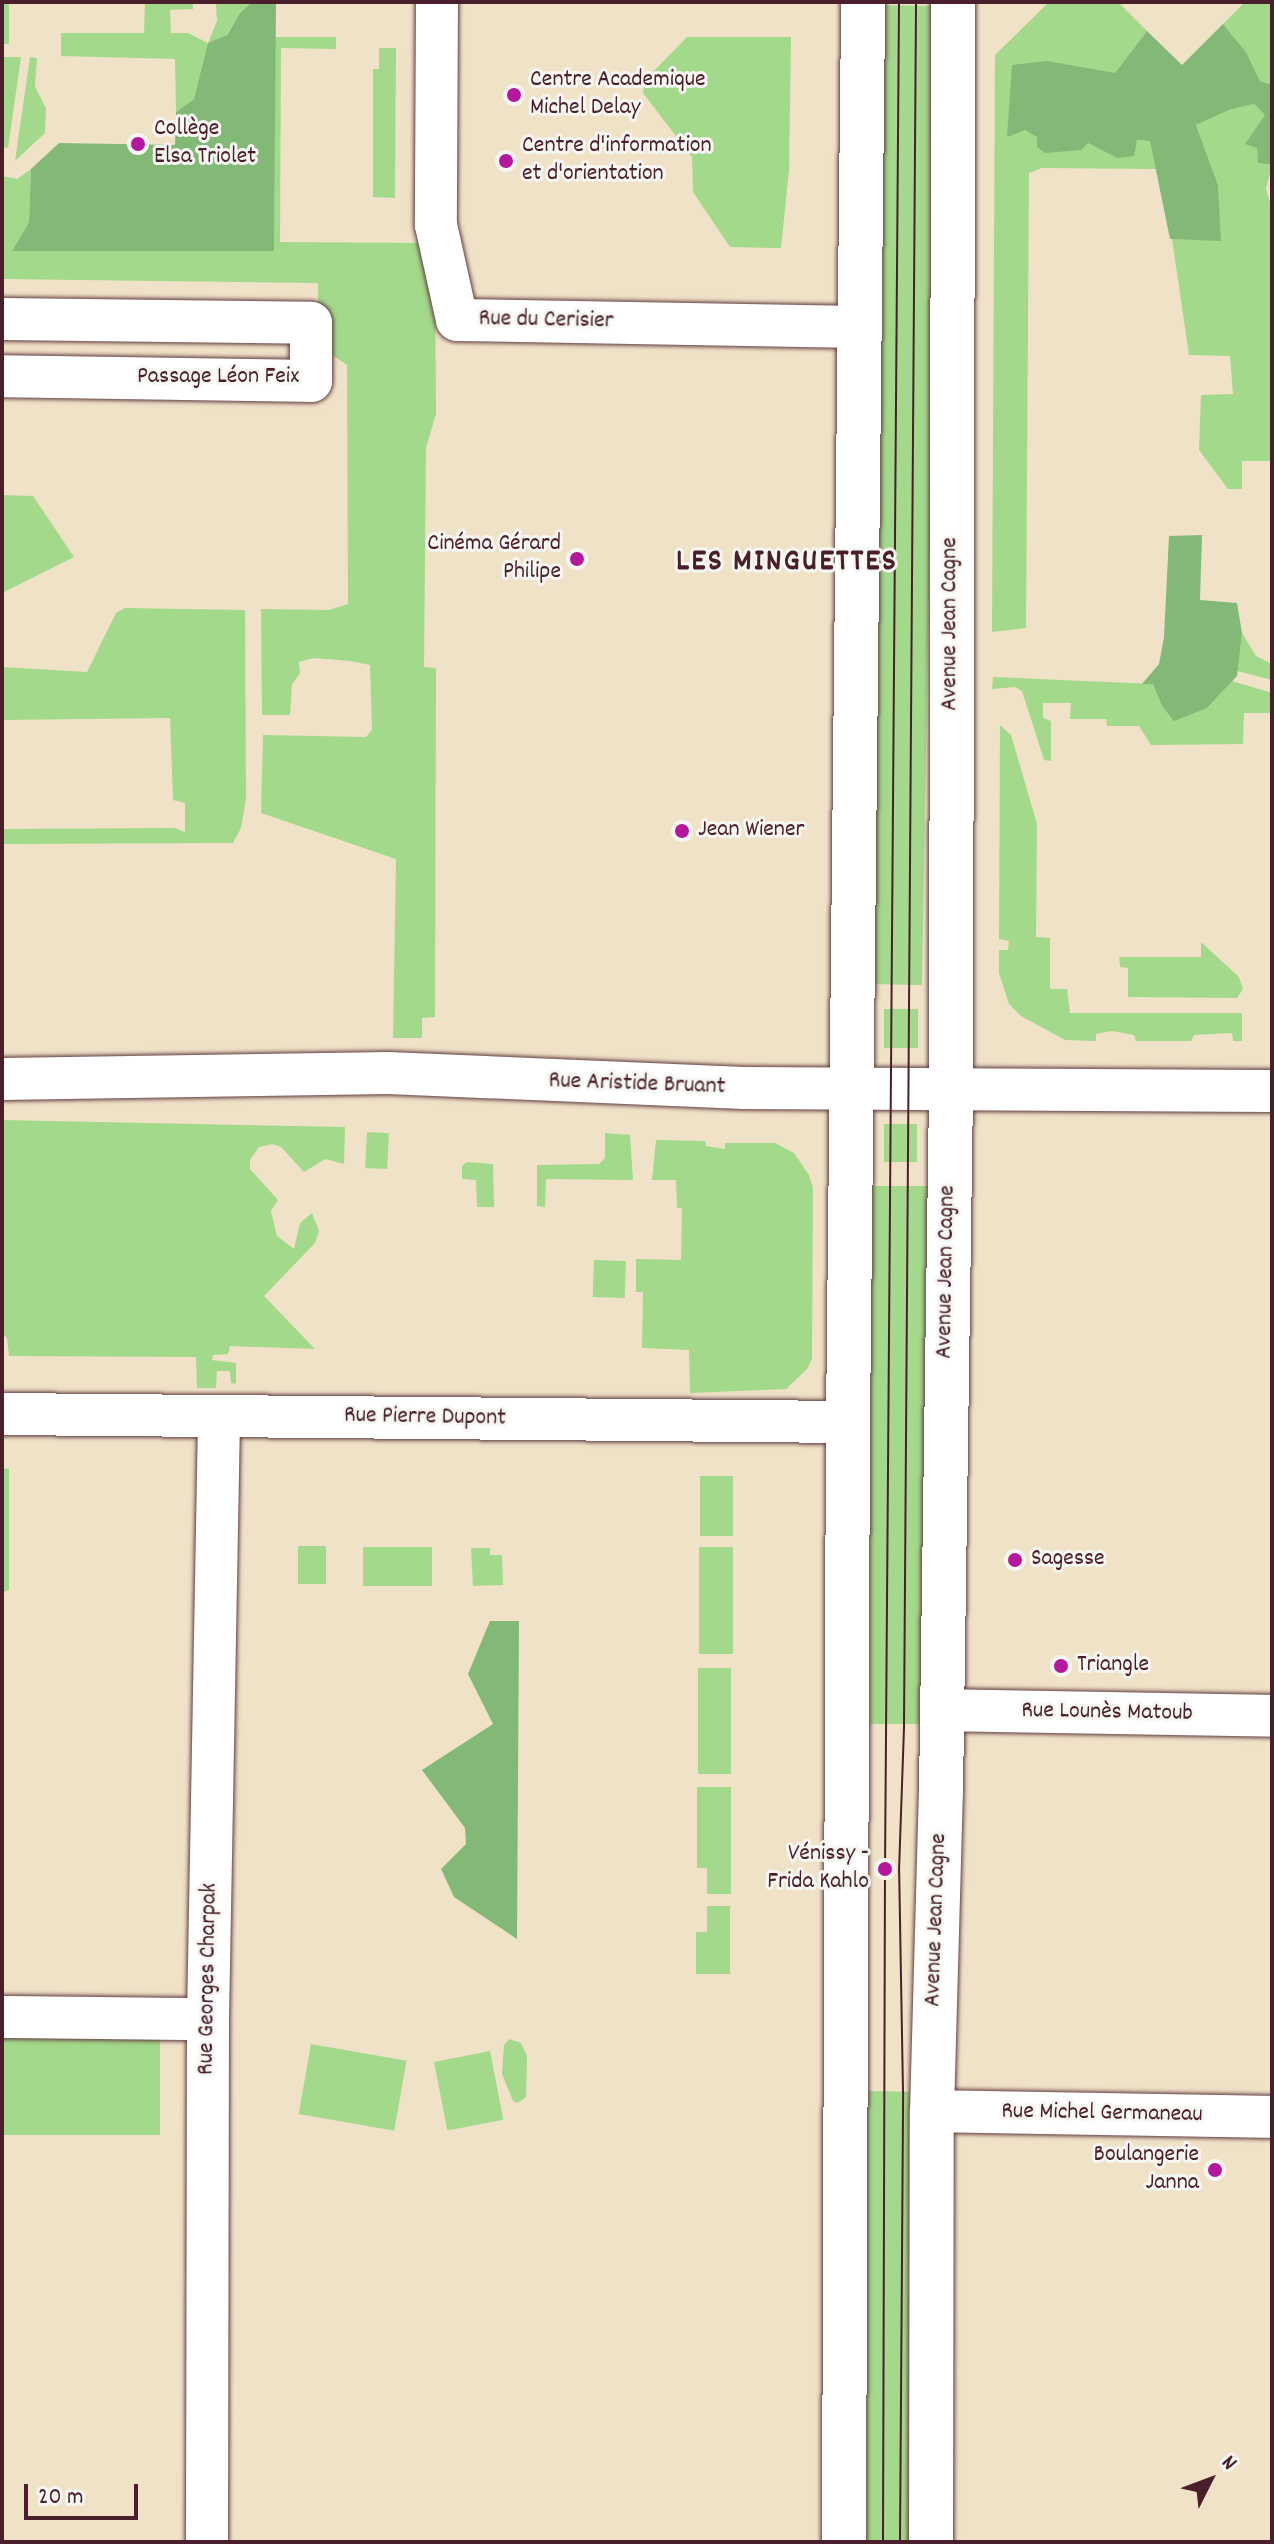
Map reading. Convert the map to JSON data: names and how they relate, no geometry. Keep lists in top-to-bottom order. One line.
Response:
{"streets":{"street":["Rue du Cerisier","Passage Léon Feix","Avenue Jean Cagne","Rue Aristide Bruant","Rue Pierre Dupont","Rue Lounès Matoub","Rue Georges Charpak","Rue Michel Germaneau"]},"crossings":[["Avenue Jean Cagne","Rue Aristide Bruant"],["Avenue Jean Cagne","Rue Lounès Matoub"],["Avenue Jean Cagne","Rue Michel Germaneau"],["Rue Pierre Dupont","Rue Georges Charpak"]],"districts":["LES MINGUETTES"],"places":["Centre Academique Michel Delay","Collège Elsa Triolet","Centre d'information et d'orientation","Cinéma Gérard Philipe","Jean Wiener","Sagesse","Triangle","Vénissy - Frida Kahlo","Boulangerie Janna"],"scale_bar":"20 m","north":"top right"}
